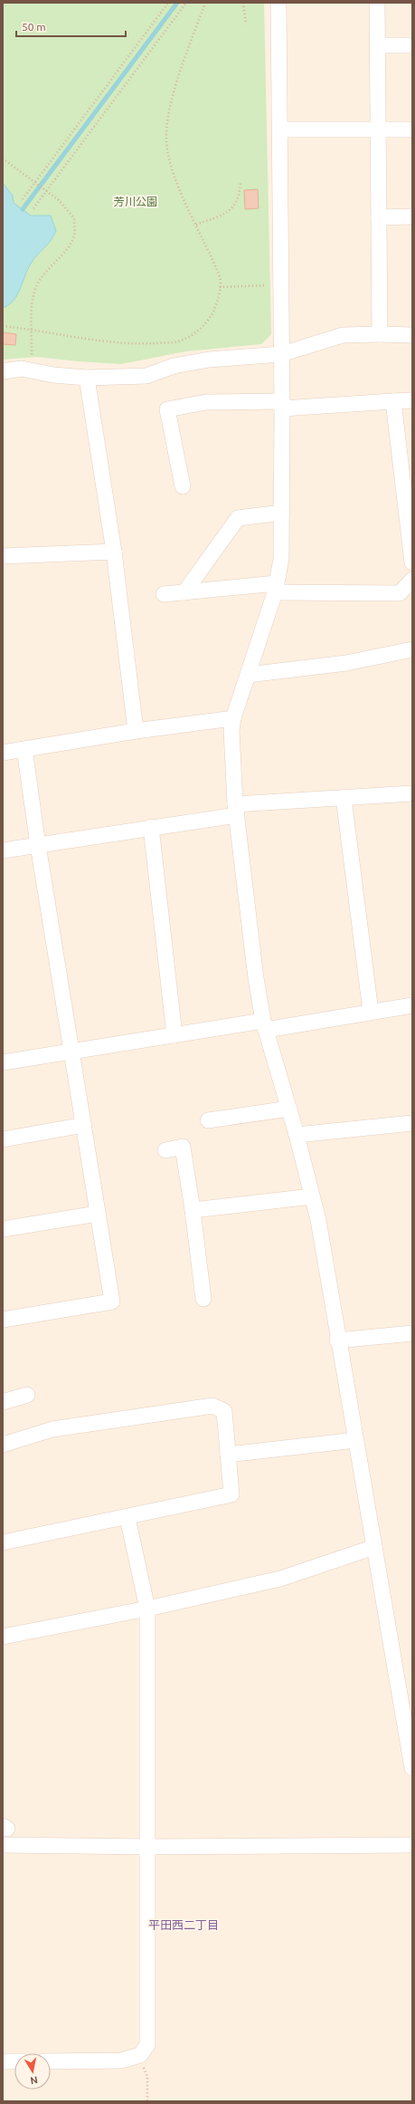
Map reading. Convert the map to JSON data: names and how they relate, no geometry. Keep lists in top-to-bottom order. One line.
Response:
{"districts":["平田西二丁目"],"parks":["芳川公園"],"scale_bar":"50 m","north":"bottom"}
